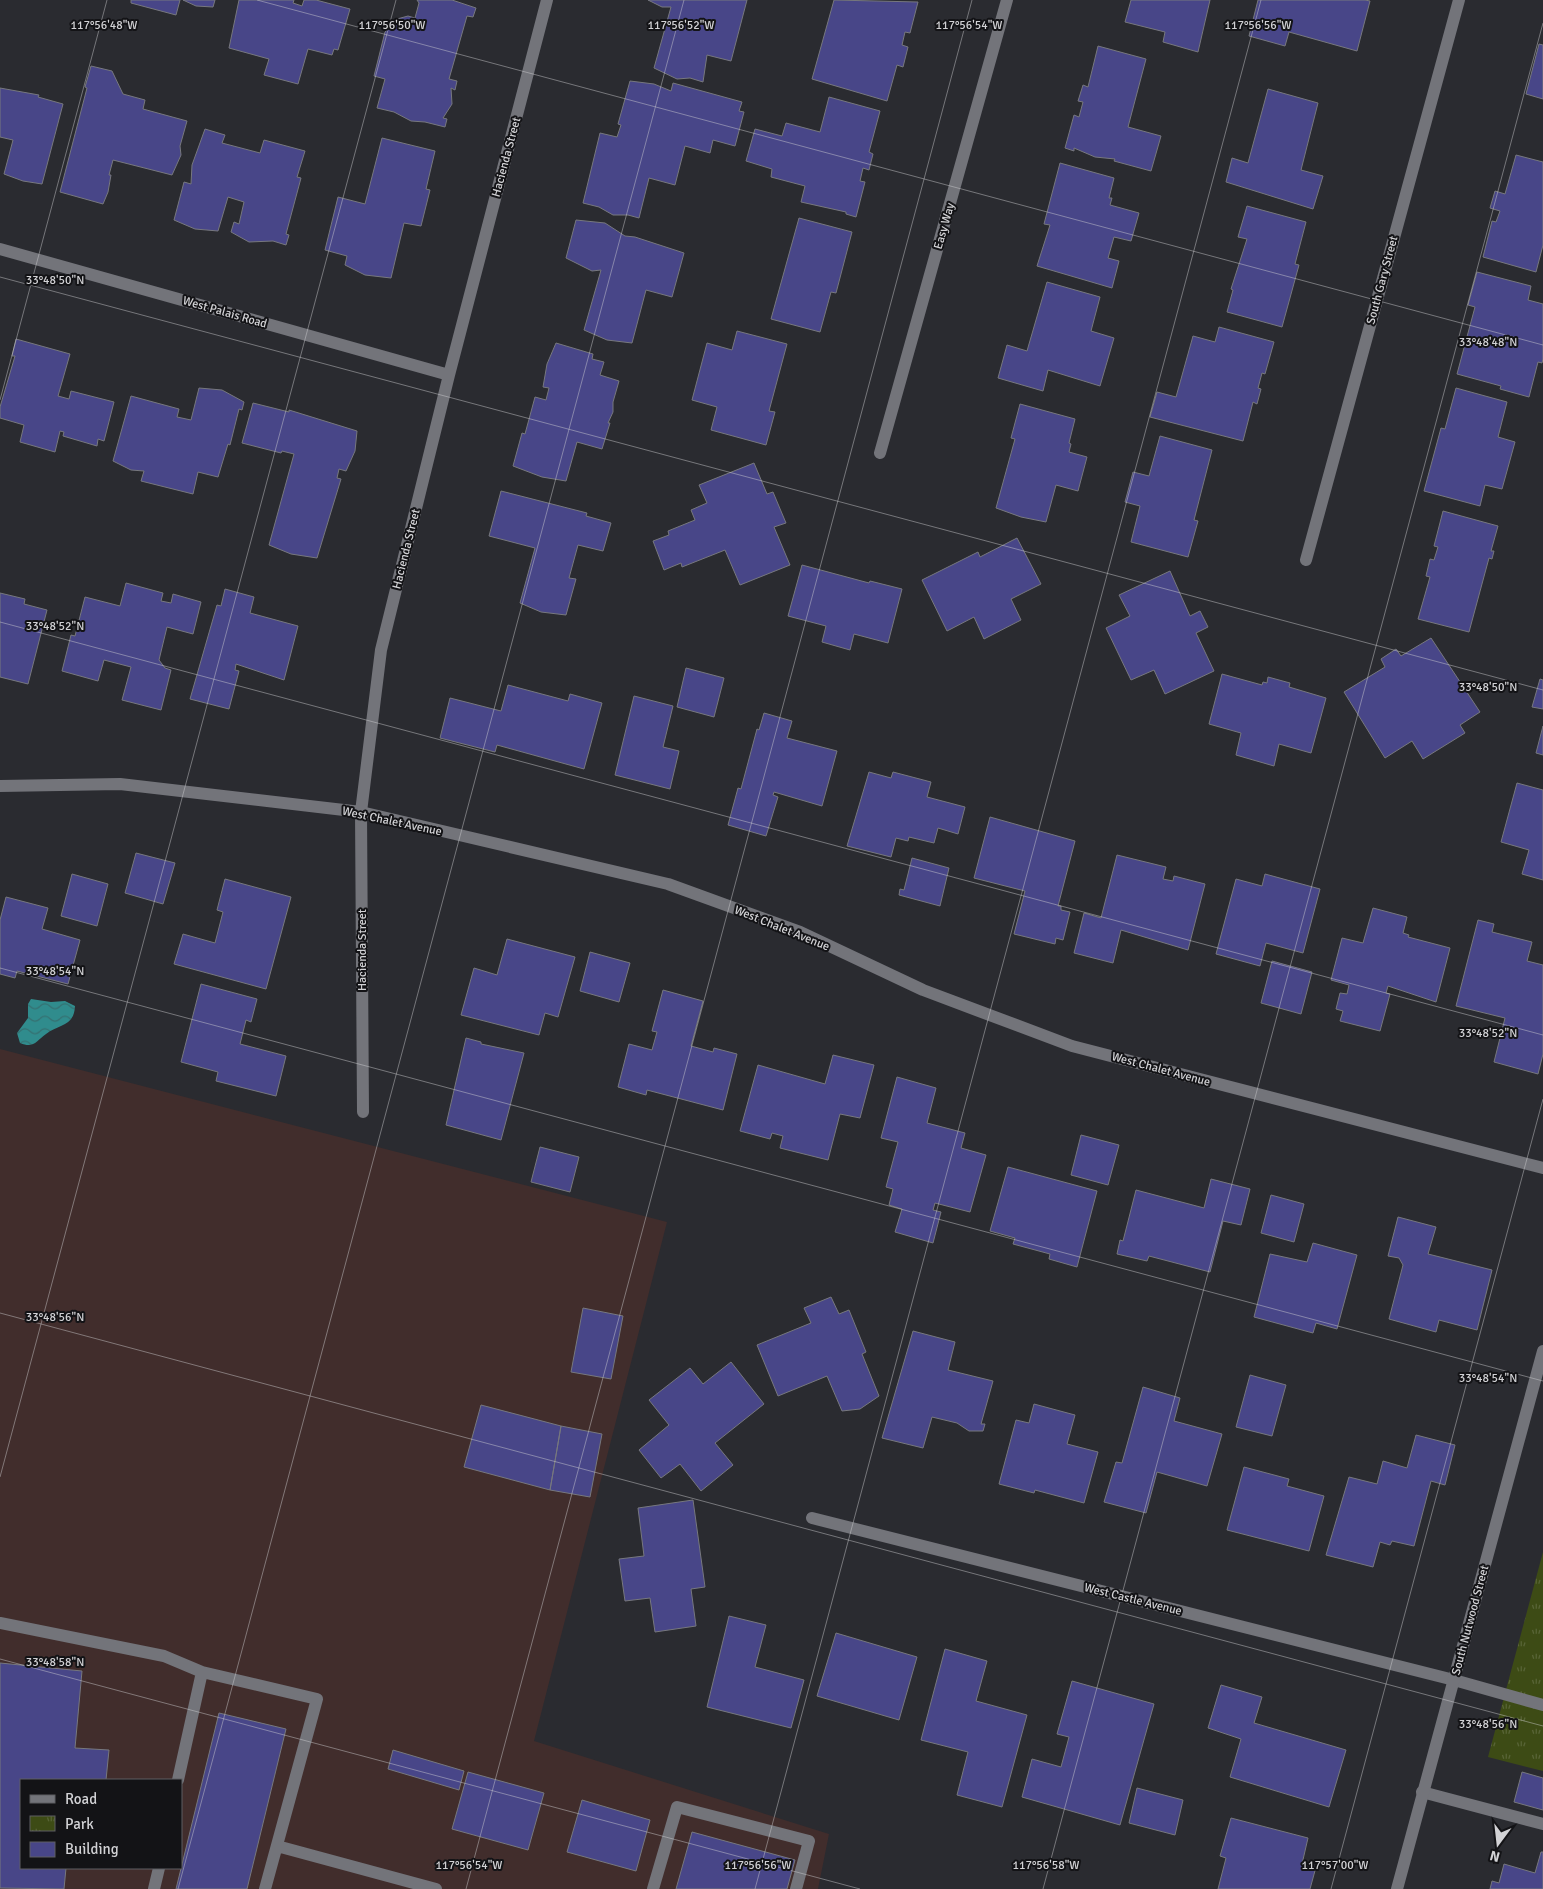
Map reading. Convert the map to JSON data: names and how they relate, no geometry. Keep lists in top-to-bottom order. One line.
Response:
{"streets":{"street":["Hacienda Street","Easy Way","South Gary Street","West Palais Road","West Chalet Avenue","West Castle Avenue","South Nutwood Street"]},"crossings":[["Hacienda Street","West Palais Road"],["Hacienda Street","West Chalet Avenue"],["West Castle Avenue","South Nutwood Street"]],"legend":["Road","Park","Building"],"north":"bottom","coordinates":["117°56'48\"W","117°56'50\"W","117°56'52\"W","117°56'54\"W","117°56'56\"W","33°48'50\"N","33°48'48\"N","33°48'52\"N","33°48'54\"N","33°48'56\"N","33°48'58\"N","117°56'58\"W","117°57'00\"W"]}
